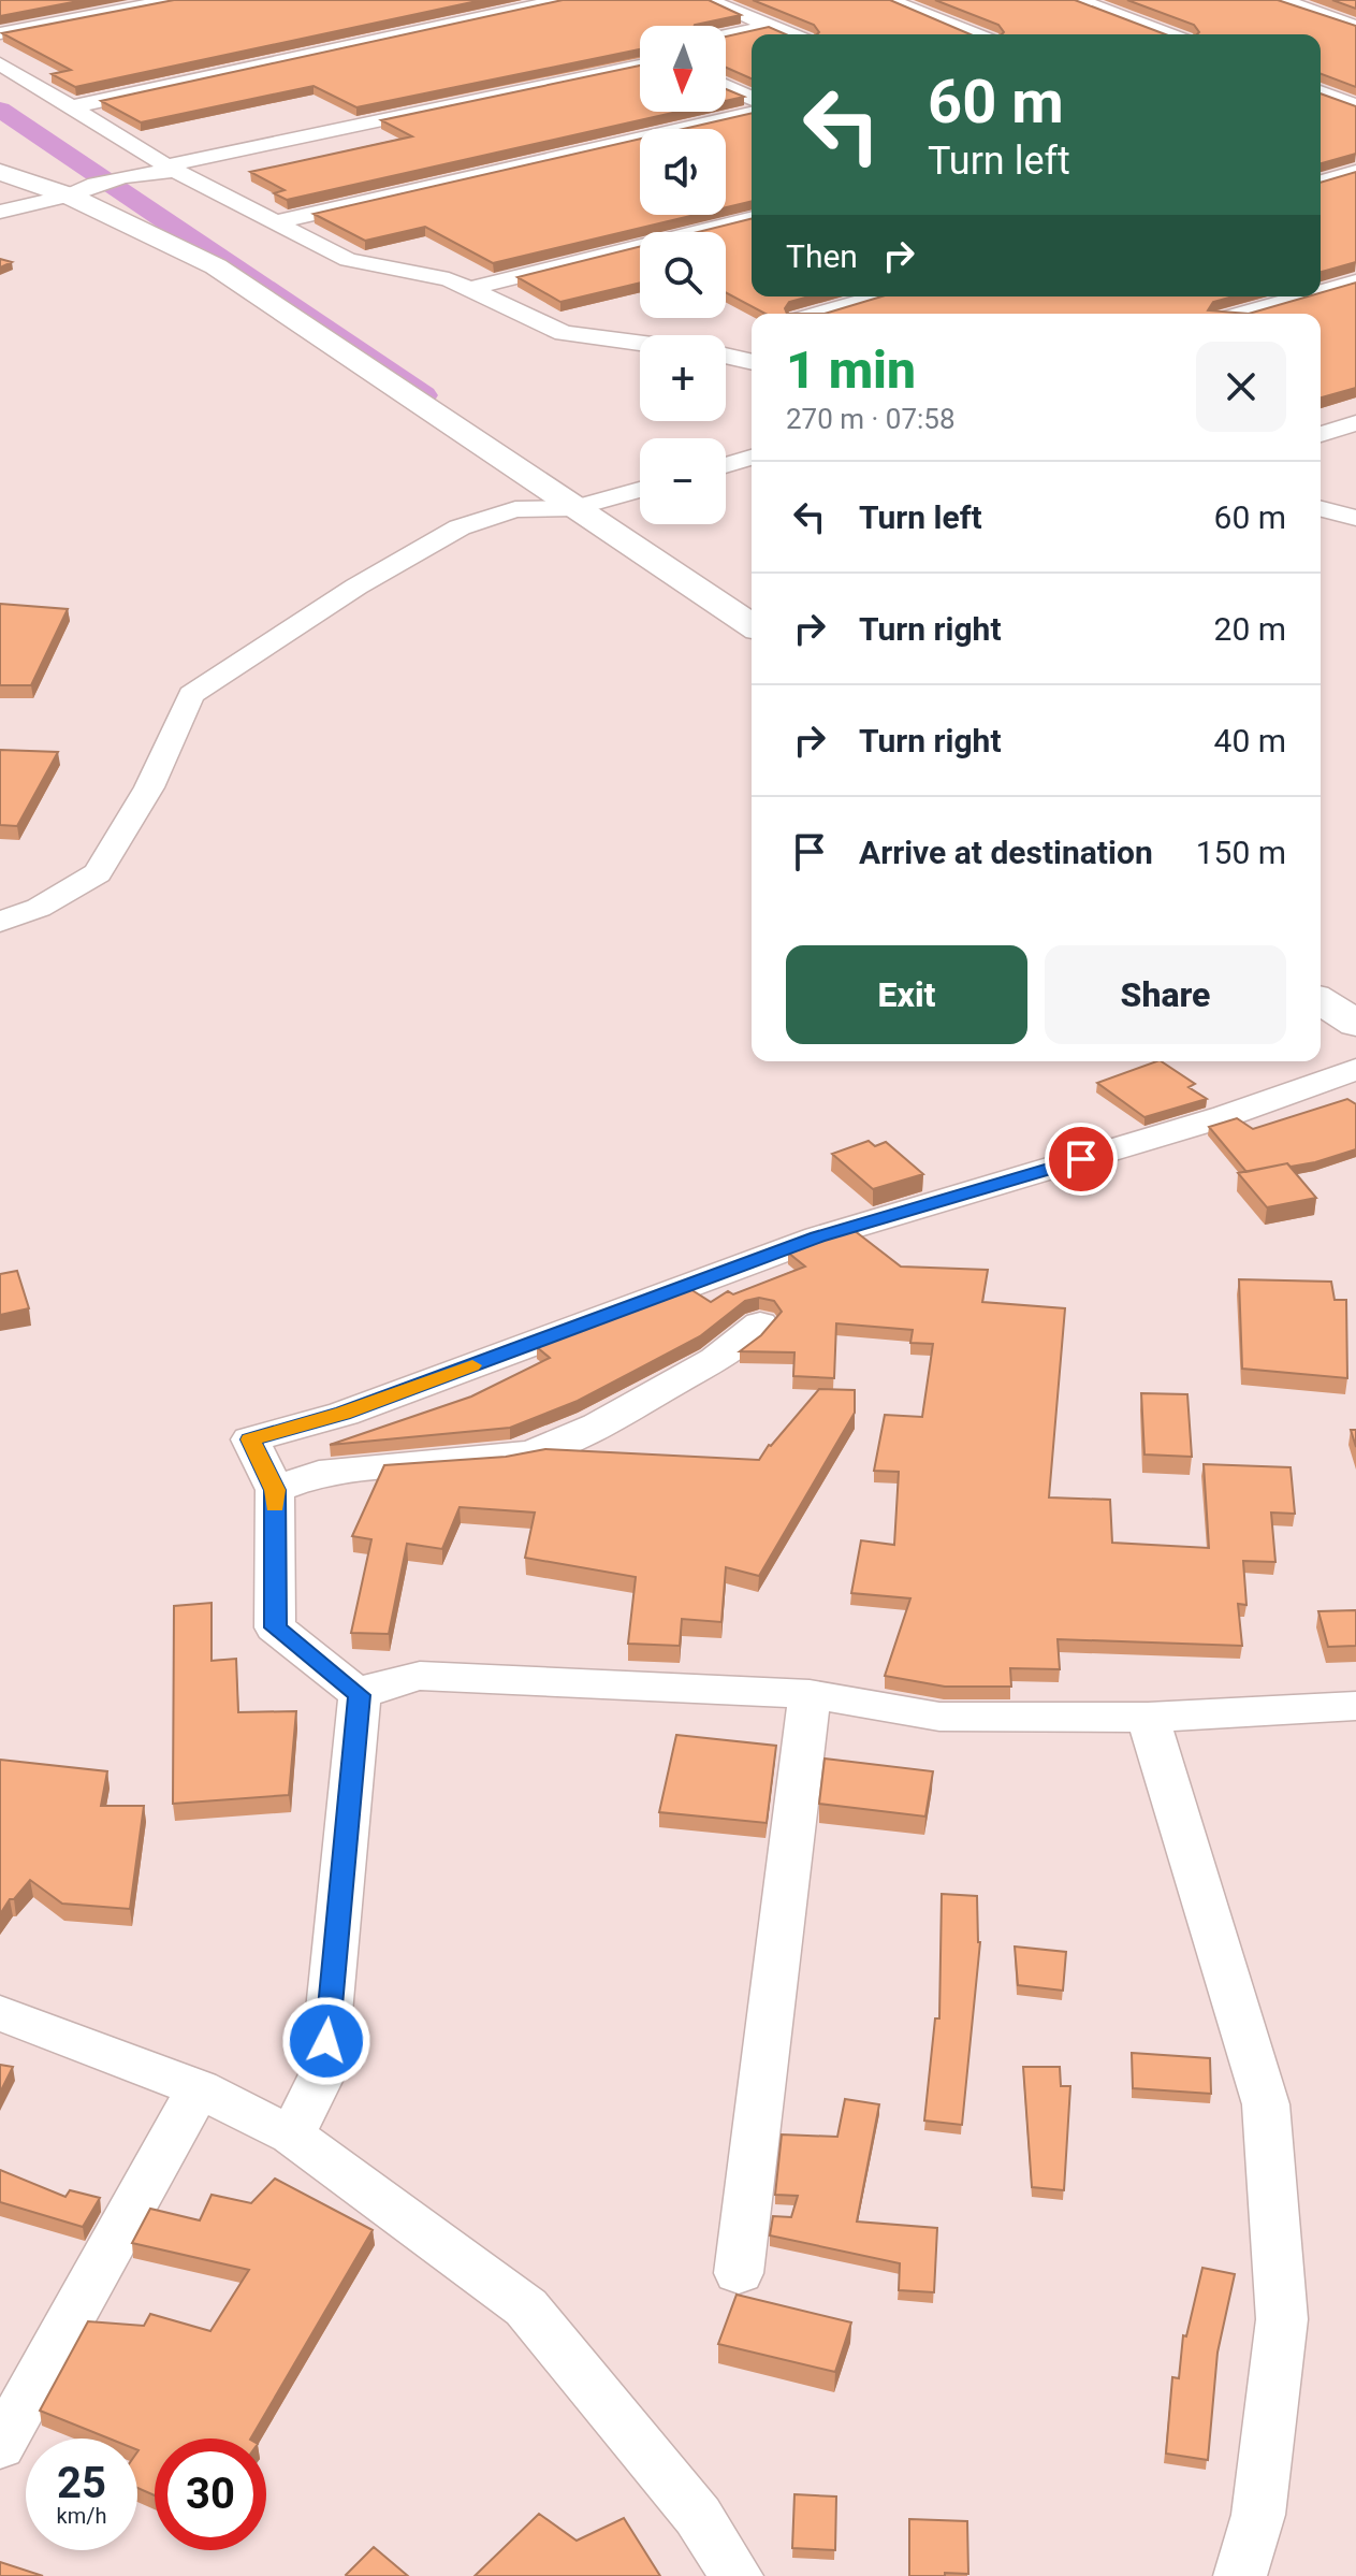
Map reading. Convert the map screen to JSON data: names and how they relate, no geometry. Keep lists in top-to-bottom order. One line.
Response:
{"north":"bottom","page":{"map_buttons":["+","−"],"turn":["60 m","Turn left"],"then":"Then","heading":["1 min","270 m · 07:58"],"list":[{"name":"Turn left","value":"60 m"},{"name":"Turn right","value":"20 m"},{"name":"Turn right","value":"40 m"},{"name":"Arrive at destination","value":"150 m"}],"buttons":["Exit","Share"],"speed":"25 km/h","limit":"30"}}
